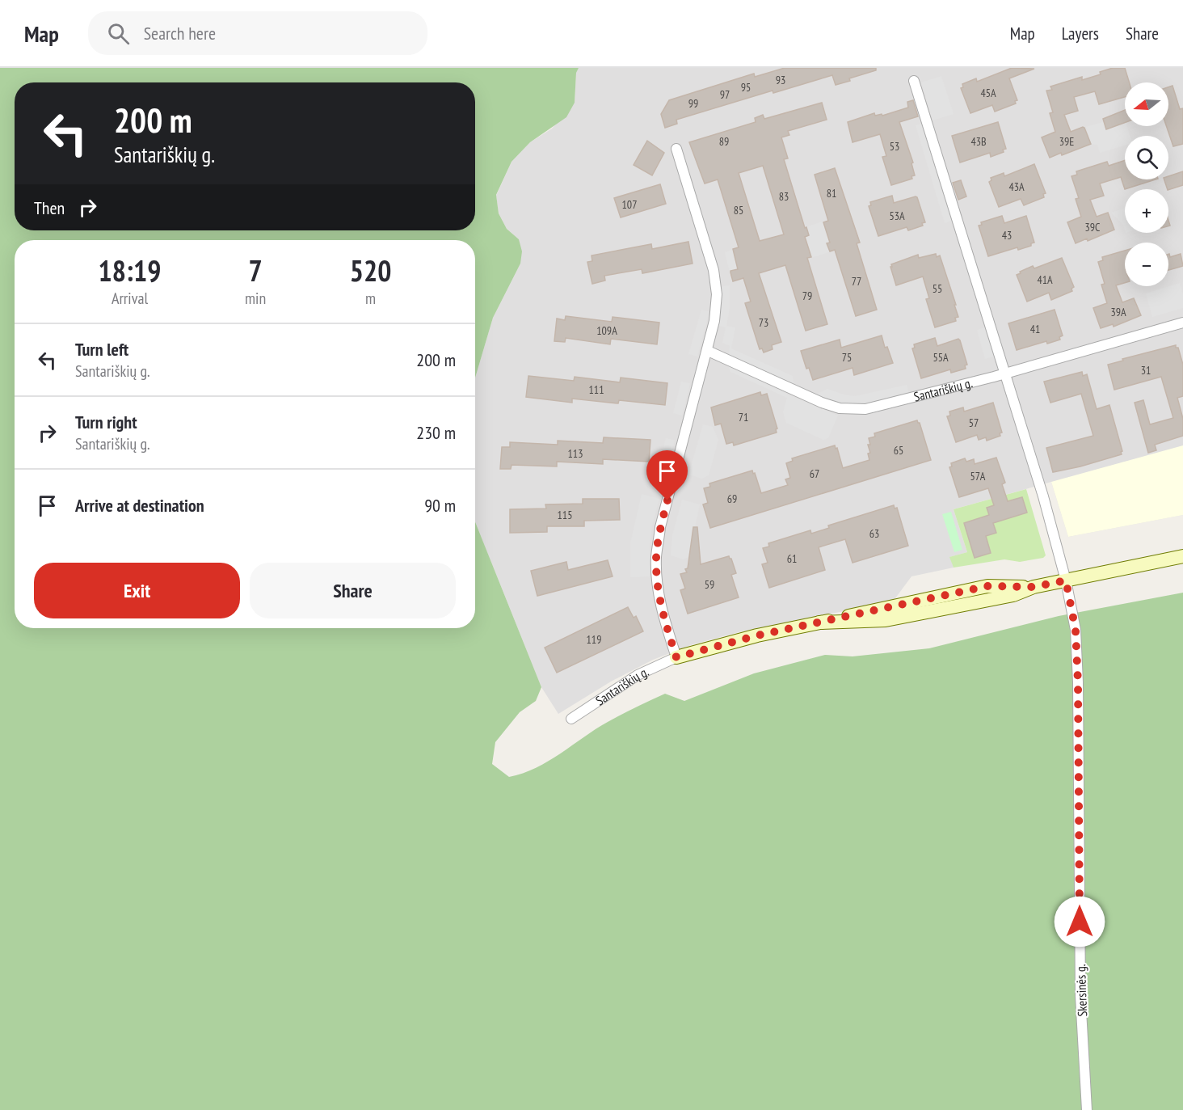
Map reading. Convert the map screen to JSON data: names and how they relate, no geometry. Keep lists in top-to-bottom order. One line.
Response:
{"streets":{"main road":["Santariškių g."],"street":["Skersinės g."]},"crossings":[["Santariškių g.","Skersinės g."]],"house_numbers":["93","95","45A","97","99","89","43B","39E","53","43A","81","83","107","85","53A","39C","43","41A","77","55","79","39A","73","41","109A","75","55A","31","111","71","57","65","113","67","57A","69","115","63","61","59","119"],"north":"left","page":{"header":"Map","search":"Search here","nav":["Map","Layers","Share"],"map_buttons":["+","−"],"turn":["200 m","Santariškių g."],"then":"Then","eta":["18:19","Arrival","7","min","520","m"],"list":[{"name":"Turn left","note":"Santariškių g.","value":"200 m"},{"name":"Turn right","note":"Santariškių g.","value":"230 m"},{"name":"Arrive at destination","value":"90 m"}],"buttons":["Exit","Share"]}}
